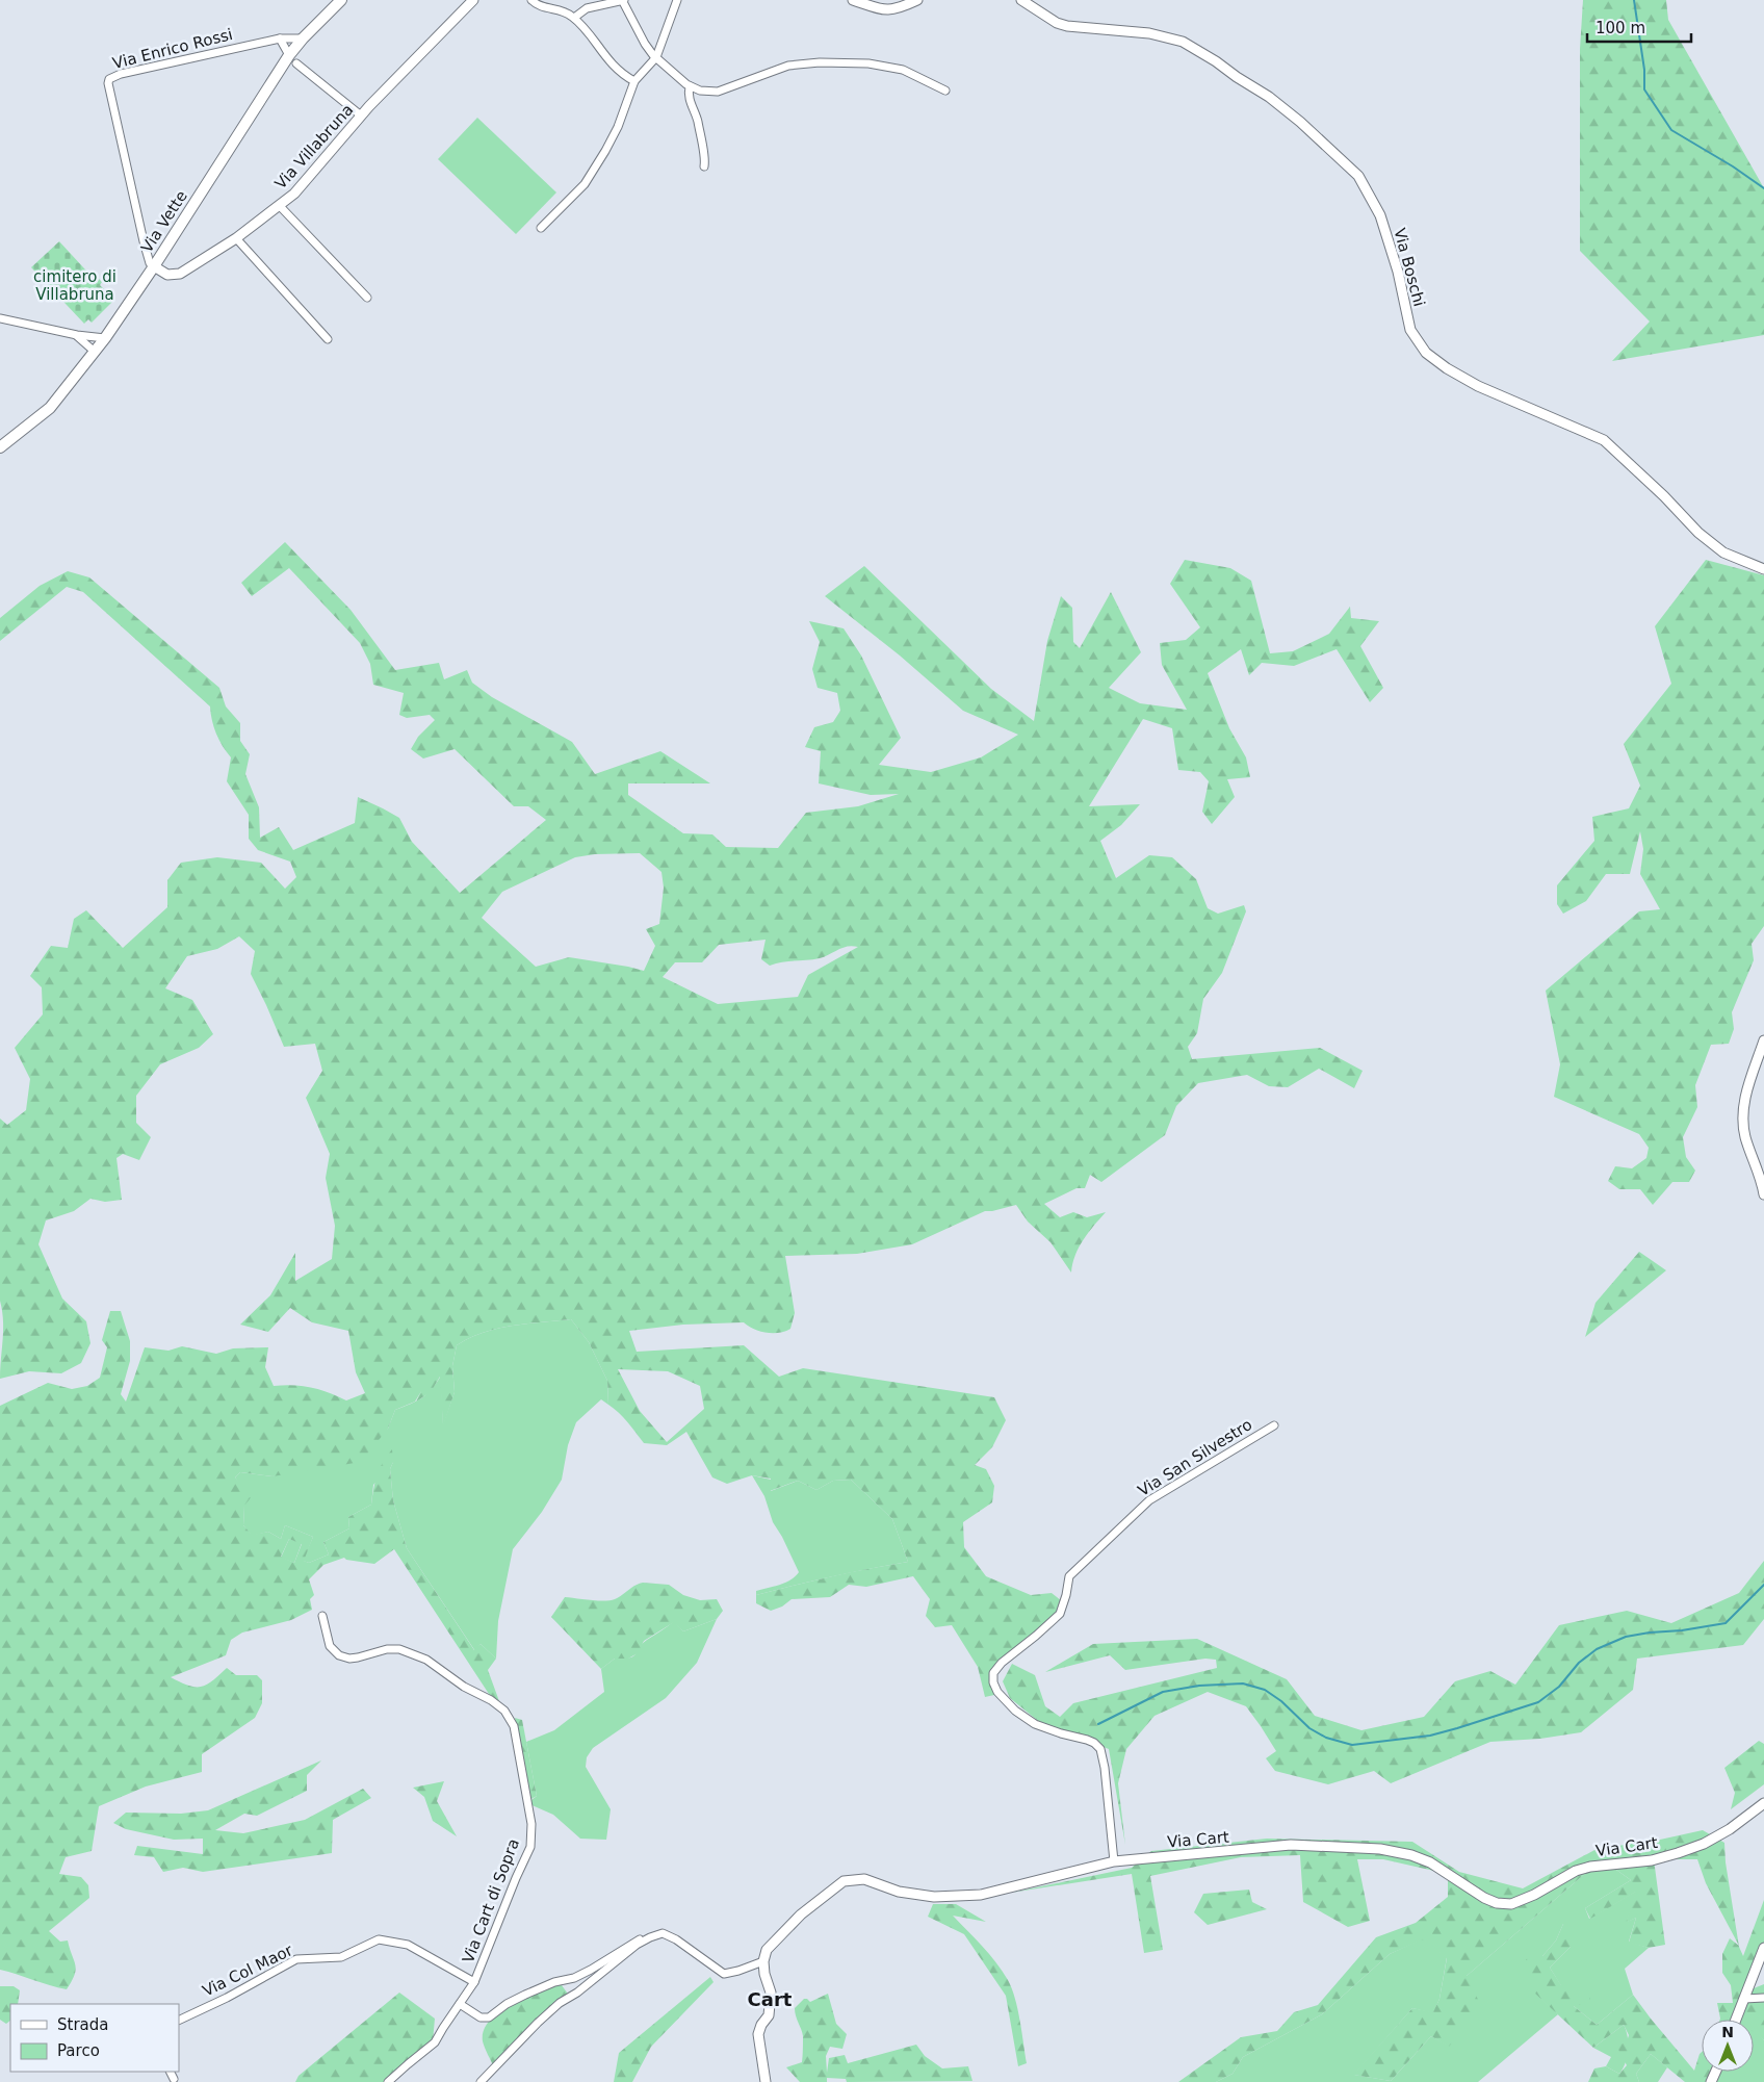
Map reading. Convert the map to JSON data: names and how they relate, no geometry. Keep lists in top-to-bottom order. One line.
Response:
{"streets":{"main road":["Via Vette"],"street":["Via Enrico Rossi","Via Villabruna","Via Boschi","Via San Silvestro","Via Cart","Via Cart di Sopra","Via Col Maor"]},"crossings":[["Via Enrico Rossi","Via Villabruna"],["Via Enrico Rossi","Via Vette"],["Via Villabruna","Via Vette"],["Via San Silvestro","Via Cart"],["Via Cart di Sopra","Via Col Maor"]],"districts":["Cart"],"parks":["cimitero di Villabruna"],"legend":["Strada","Parco"],"scale_bar":"100 m","north":"top"}
